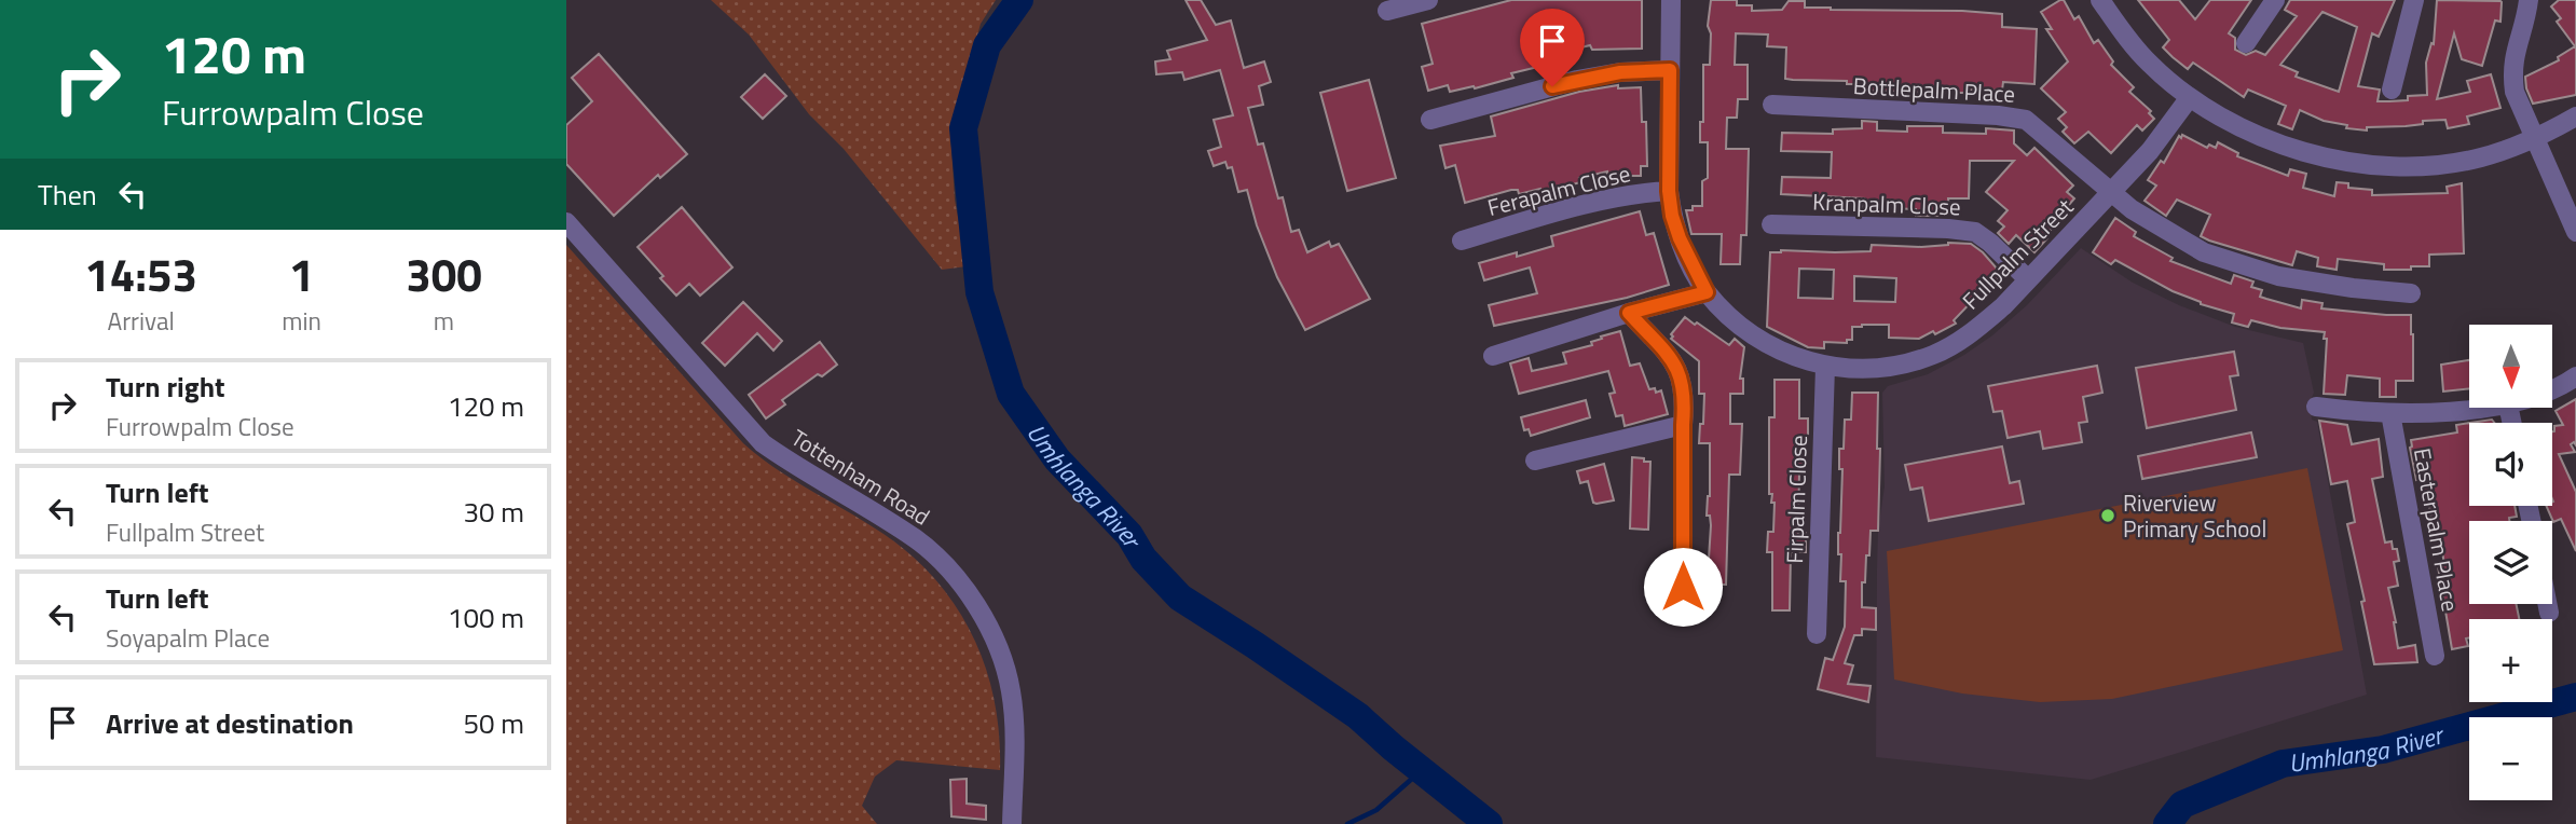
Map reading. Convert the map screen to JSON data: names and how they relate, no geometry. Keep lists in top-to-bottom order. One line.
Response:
{"streets":{"street":["Bottlepalm Place","Ferapalm Close","Kranpalm Close","Fullpalm Street","Tottenham Road","Firpalm Close","Easterpalm Place"]},"crossings":[["Bottlepalm Place","Fullpalm Street"],["Ferapalm Close","Fullpalm Street"],["Kranpalm Close","Fullpalm Street"],["Fullpalm Street","Firpalm Close"]],"water":["Umhlanga River"],"places":["Riverview Primary School"],"north":"bottom","page":{"turn":["120 m","Furrowpalm Close"],"then":"Then","eta":["14:53","Arrival","1","min","300","m"],"map_buttons":["+","−"],"list":[{"name":"Turn right","note":"Furrowpalm Close","value":"120 m"},{"name":"Turn left","note":"Fullpalm Street","value":"30 m"},{"name":"Turn left","note":"Soyapalm Place","value":"100 m"},{"name":"Arrive at destination","value":"50 m"}]}}
